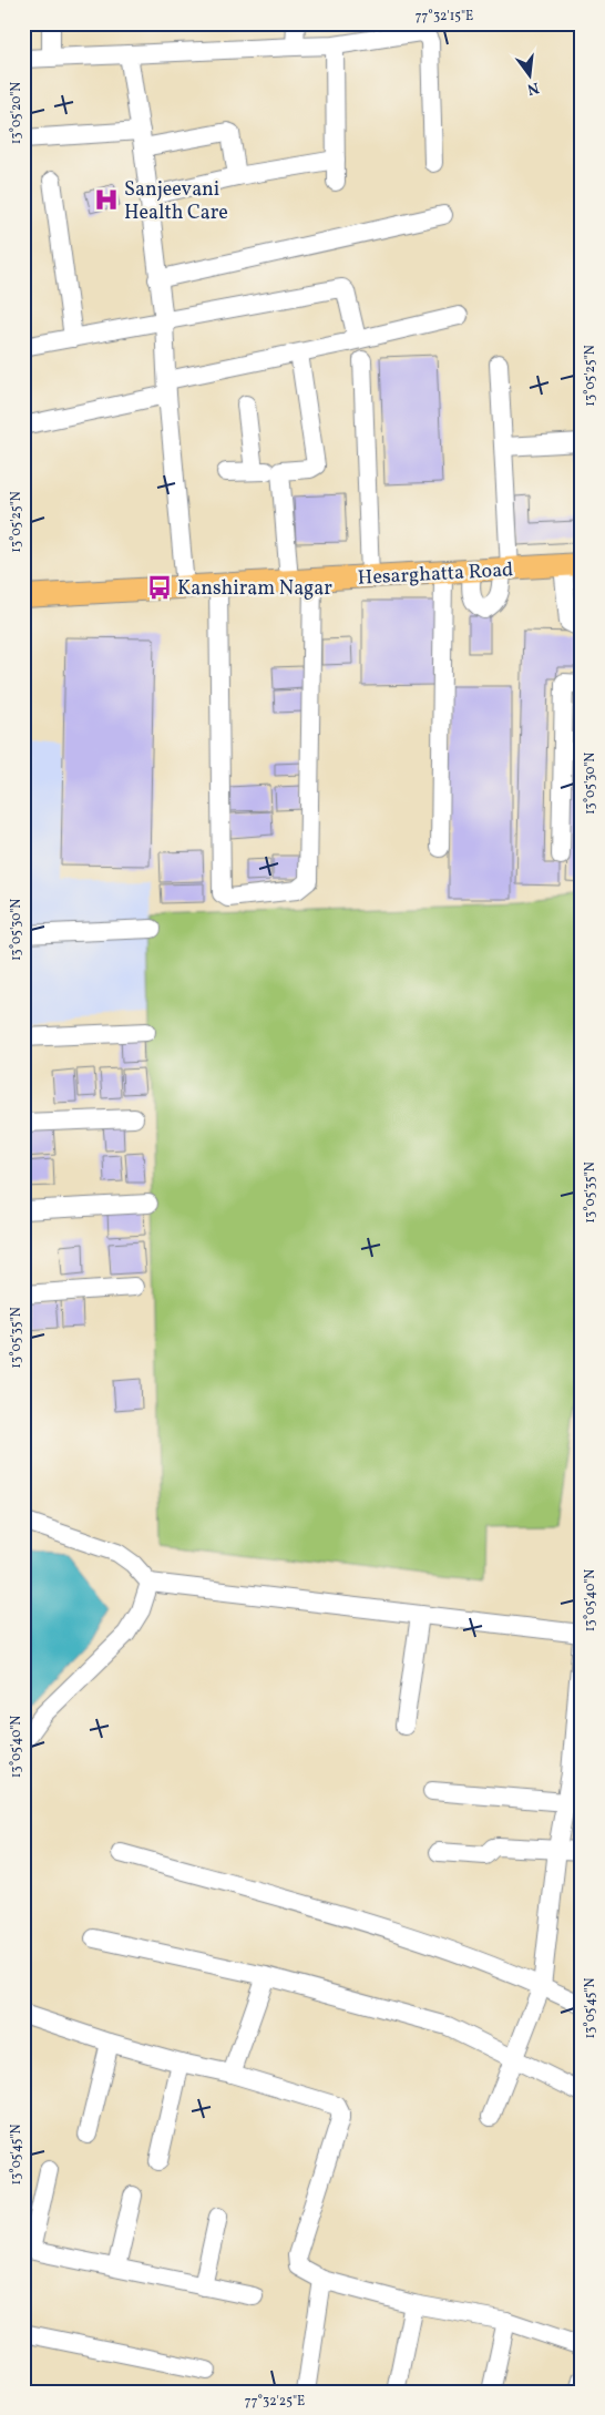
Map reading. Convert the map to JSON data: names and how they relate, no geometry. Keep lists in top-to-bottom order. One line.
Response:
{"streets":{"main road":["Hesarghatta Road"]},"places":{"hospital":["Sanjeevani Health Care"],"bus stop":["Kanshiram Nagar"]},"north":"bottom","coordinates":["77°32'15\"E","13°05'20\"N","13°05'25\"N","13°05'30\"N","13°05'35\"N","13°05'40\"N","13°05'45\"N","77°32'25\"E"]}
